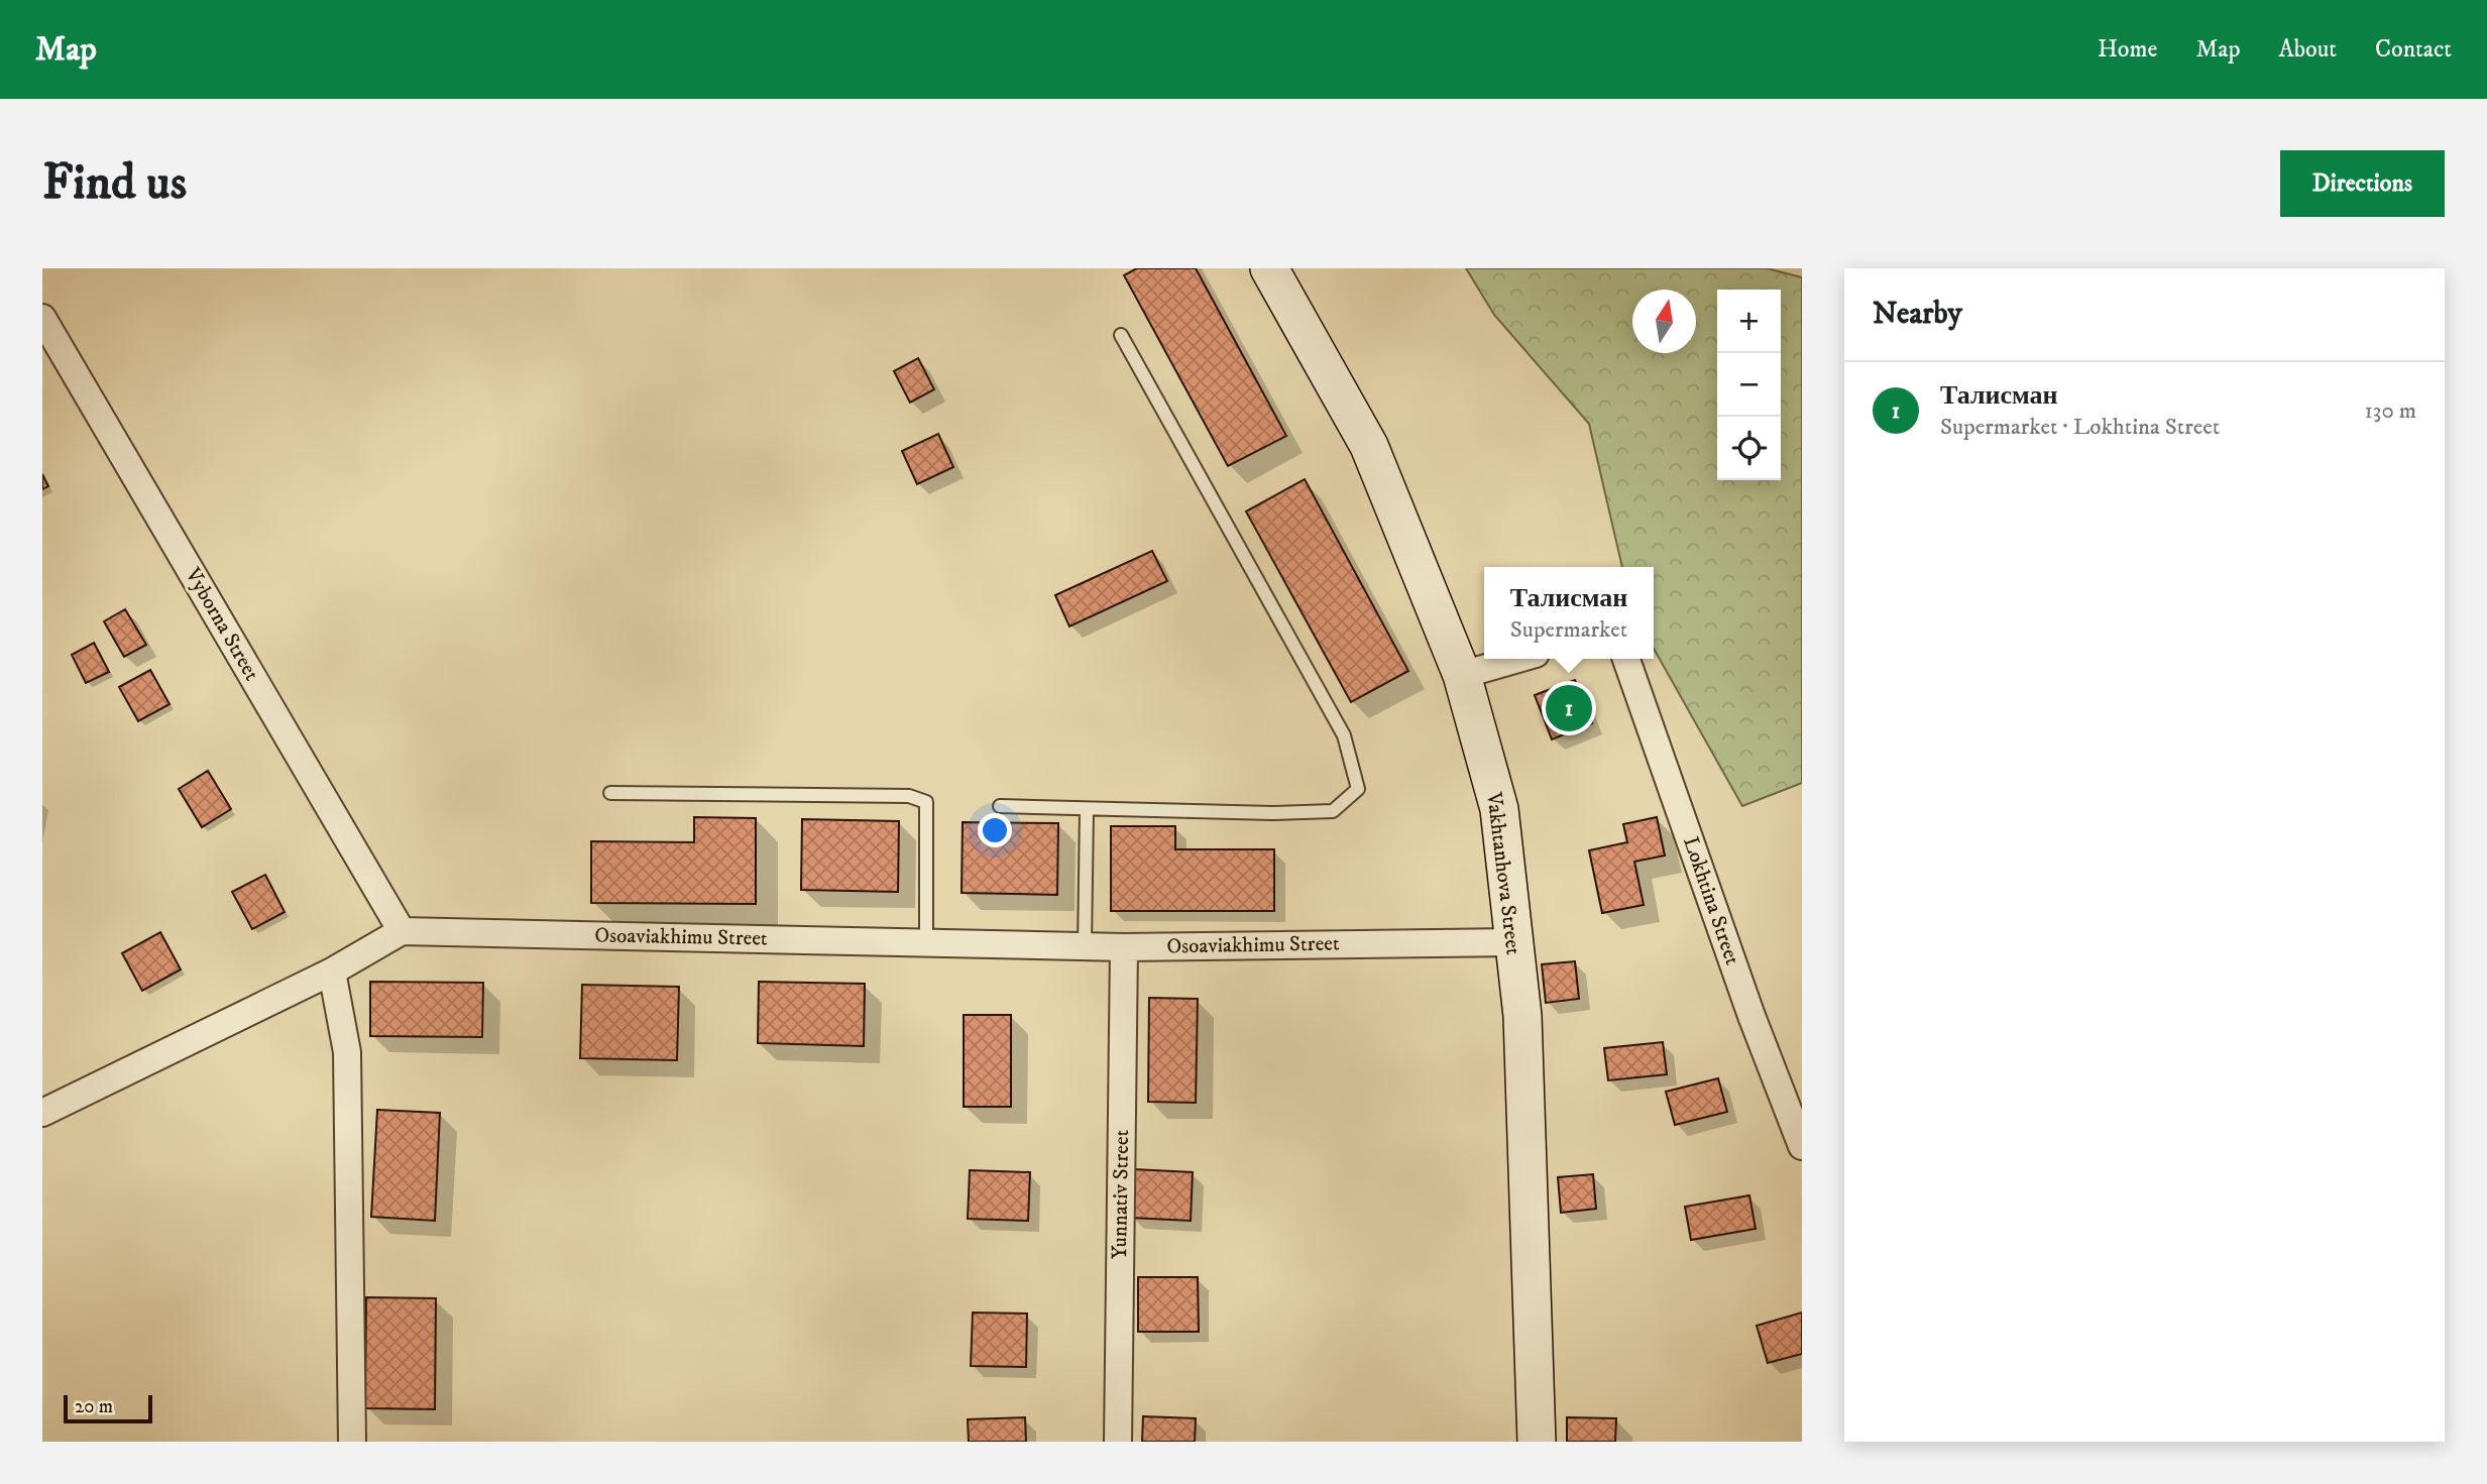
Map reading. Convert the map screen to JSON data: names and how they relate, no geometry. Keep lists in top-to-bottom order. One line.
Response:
{"streets":{"main road":["Vakhtanhova Street"],"street":["Vyborna Street","Lokhtina Street","Osoaviakhimu Street","Yunnativ Street"]},"crossings":[["Vyborna Street","Osoaviakhimu Street"],["Vakhtanhova Street","Osoaviakhimu Street"],["Osoaviakhimu Street","Yunnativ Street"]],"scale_bar":"20 m","north":"top","page":{"header":"Map","nav":["Home","Map","About","Contact"],"buttons":"Directions","title":"Find us","heading":"Nearby","map_buttons":["+","−"],"list":[{"mark":"1","name":"Талисман","note":"Supermarket · Lokhtina Street","value":"130 m"}],"popup":["Талисман","Supermarket"],"pins":"1","scale":"20 m"}}
